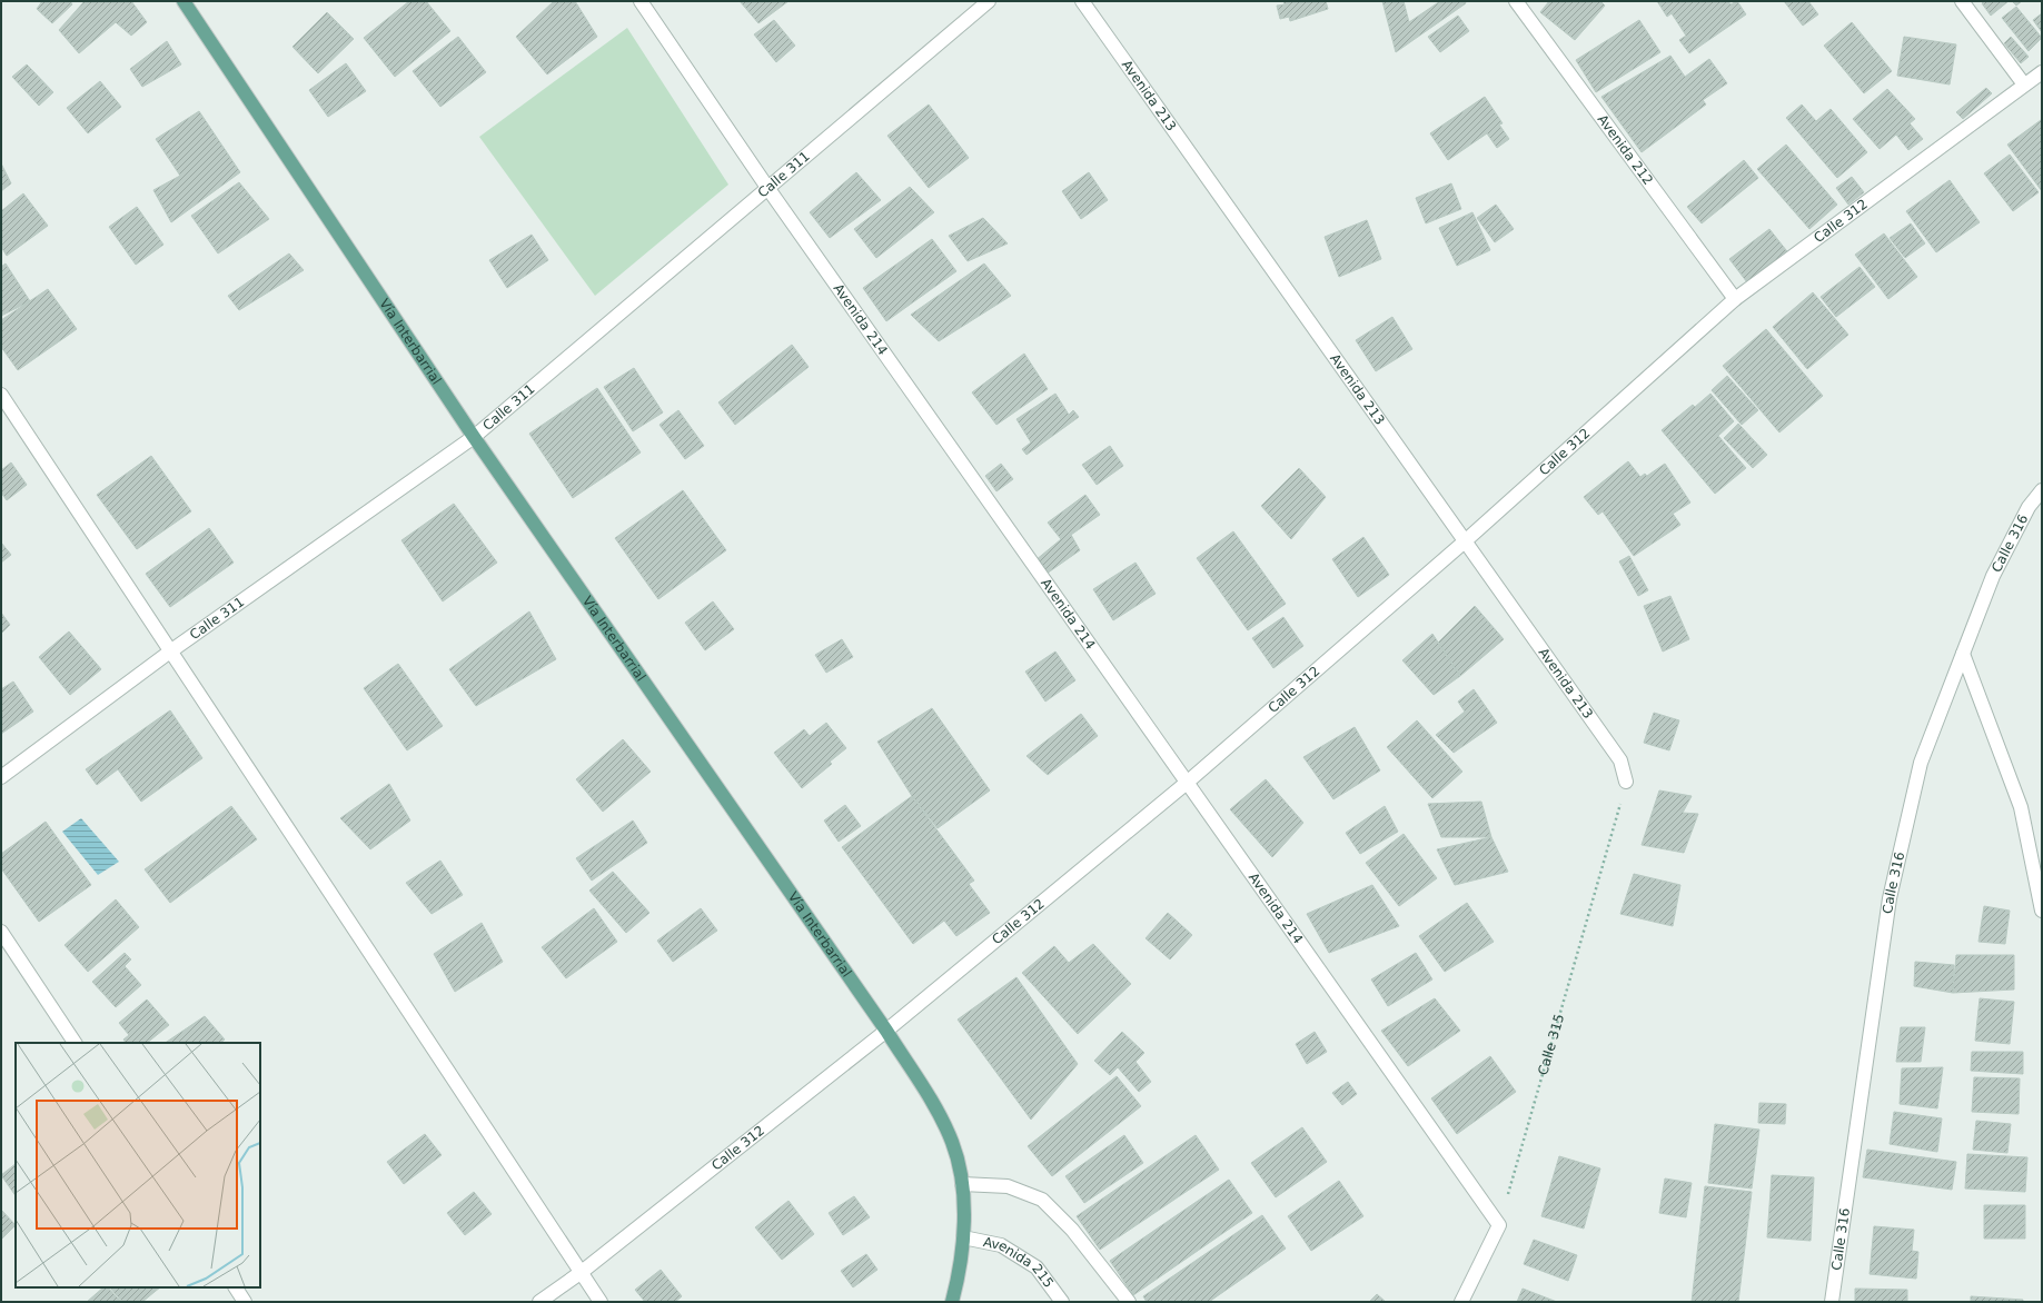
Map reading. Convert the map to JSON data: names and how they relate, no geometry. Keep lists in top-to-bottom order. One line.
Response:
{"streets":{"main road":["Vía Interbarrial"],"street":["Avenida 213","Avenida 212","Calle 311","Calle 312","Avenida 214","Calle 316","Avenida 215"],"path":["Calle 315"]},"crossings":[["Avenida 213","Calle 312"],["Avenida 213","Calle 315"],["Avenida 212","Calle 312"],["Calle 311","Avenida 214"],["Calle 311","Vía Interbarrial"],["Calle 312","Avenida 214"],["Calle 312","Vía Interbarrial"],["Avenida 214","Calle 315"],["Vía Interbarrial","Avenida 215"]]}
